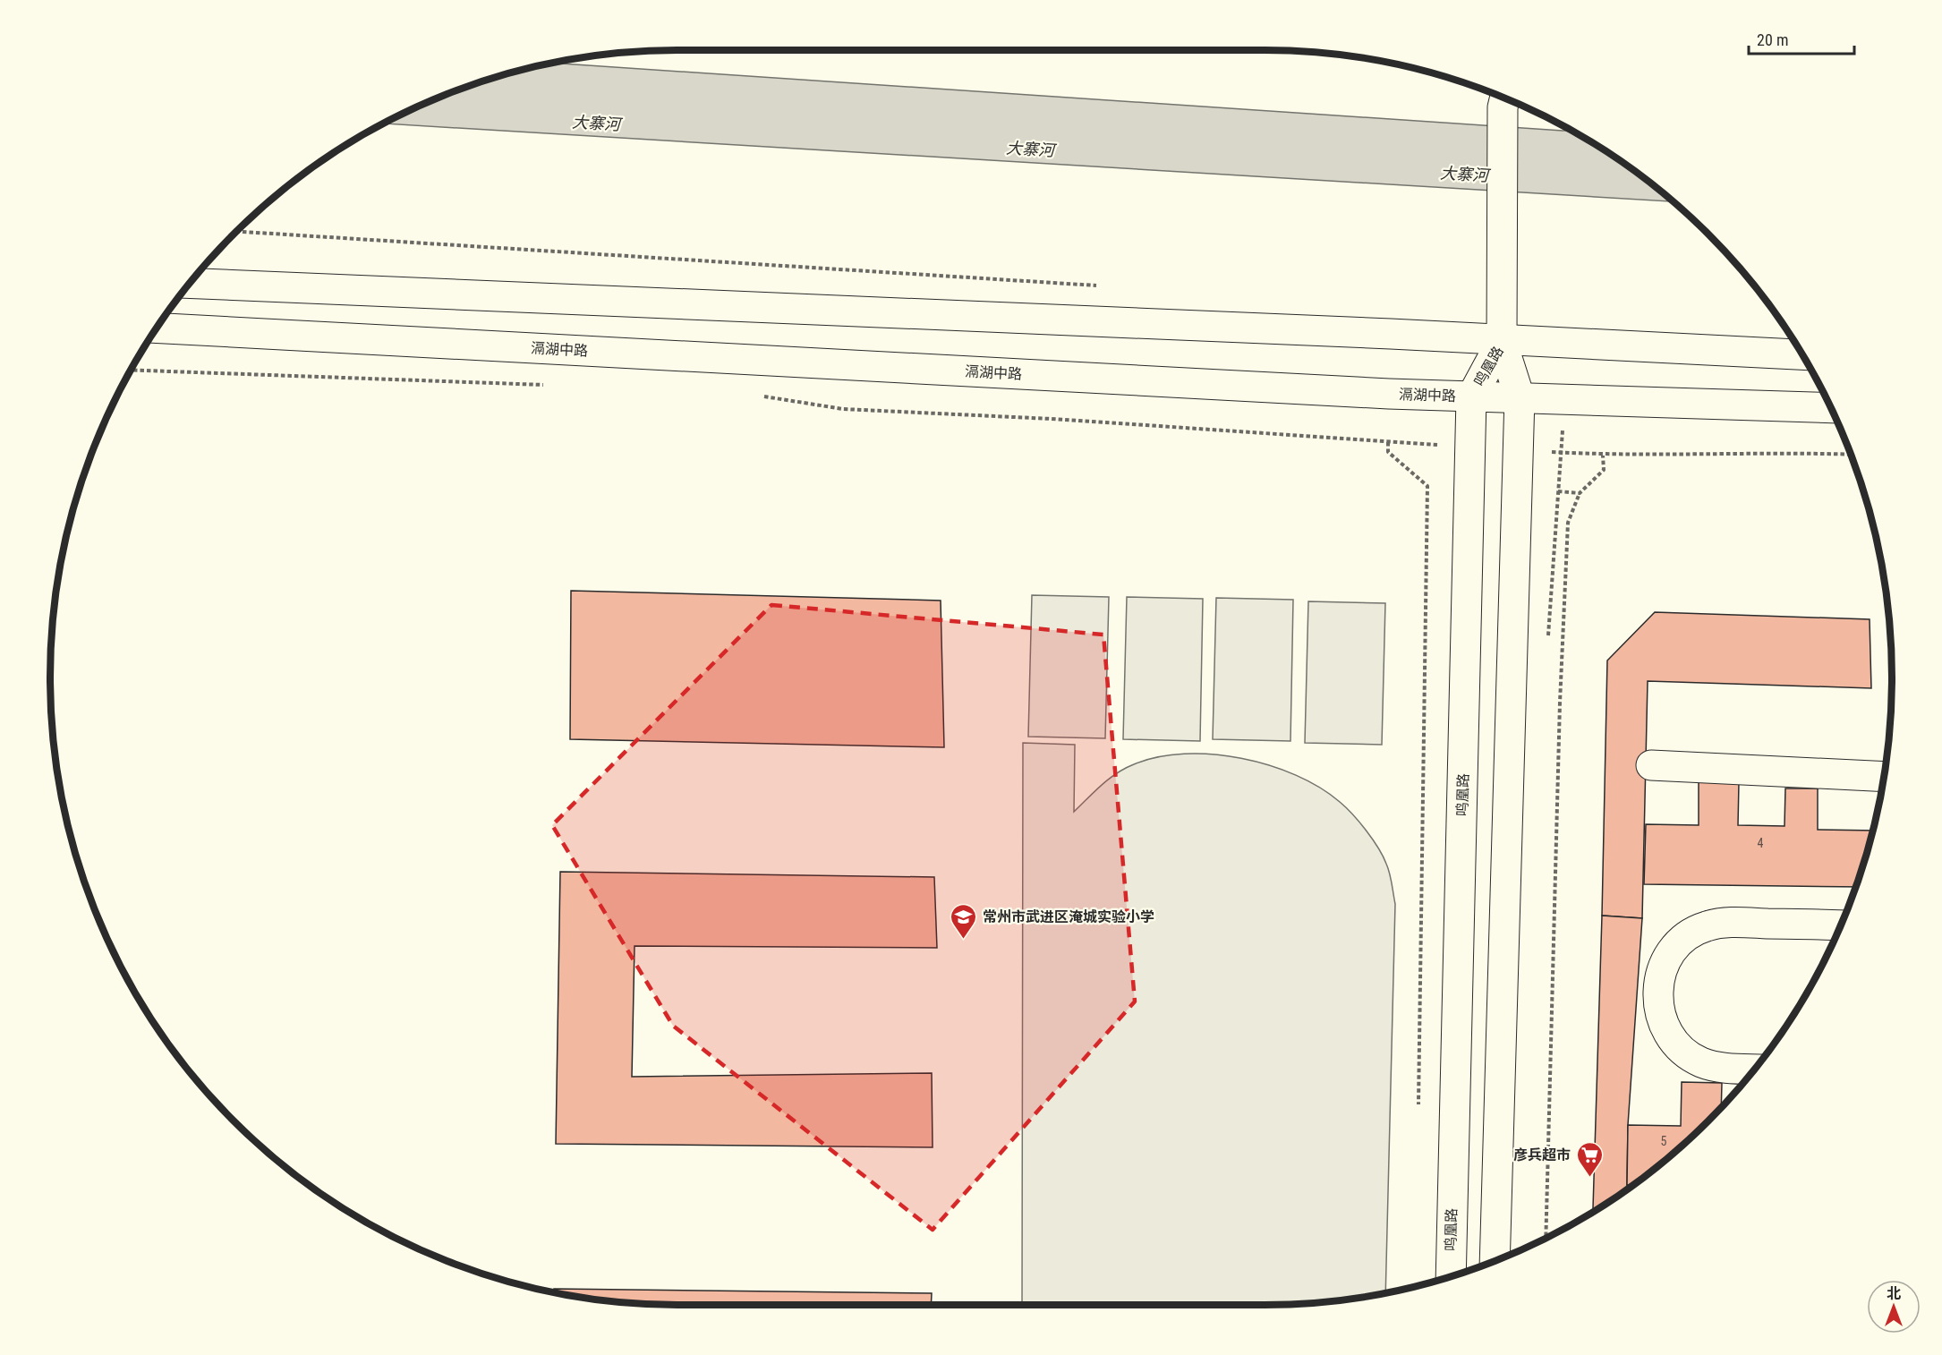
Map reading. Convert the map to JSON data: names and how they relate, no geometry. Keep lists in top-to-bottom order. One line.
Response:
{"streets":{"main road":["滆湖中路","鸣凰路"]},"crossings":[["滆湖中路","鸣凰路"]],"water":["大寨河"],"places":{"school or university":["常州市武进区淹城实验小学"],"supermarket":["彦兵超市"]},"house_numbers":["4","5"],"scale_bar":"20 m","north":"top"}
